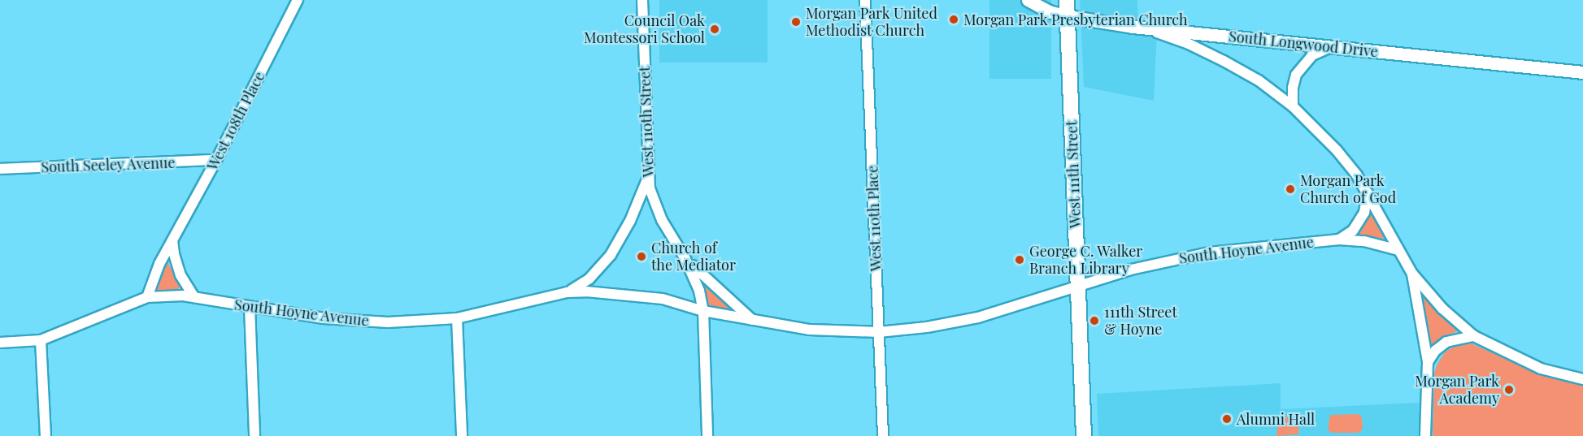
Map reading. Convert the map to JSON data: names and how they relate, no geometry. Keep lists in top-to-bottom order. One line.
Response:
{"streets":{"main road":["West 111th Street"],"street":["South Longwood Drive","West 108th Place","West 110th Street","South Seeley Avenue","West 110th Place","South Hoyne Avenue"]},"crossings":[["South Longwood Drive","West 111th Street"],["West 108th Place","South Seeley Avenue"],["West 108th Place","South Hoyne Avenue"],["West 110th Street","South Hoyne Avenue"],["West 111th Street","South Hoyne Avenue"],["West 110th Place","South Hoyne Avenue"]],"places":["Morgan Park Presbyterian Church","Morgan Park United Methodist Church","Council Oak Montessori School","Morgan Park Church of God","Church of the Mediator","George C. Walker Branch Library","111th Street & Hoyne","Morgan Park Academy","Alumni Hall"]}
